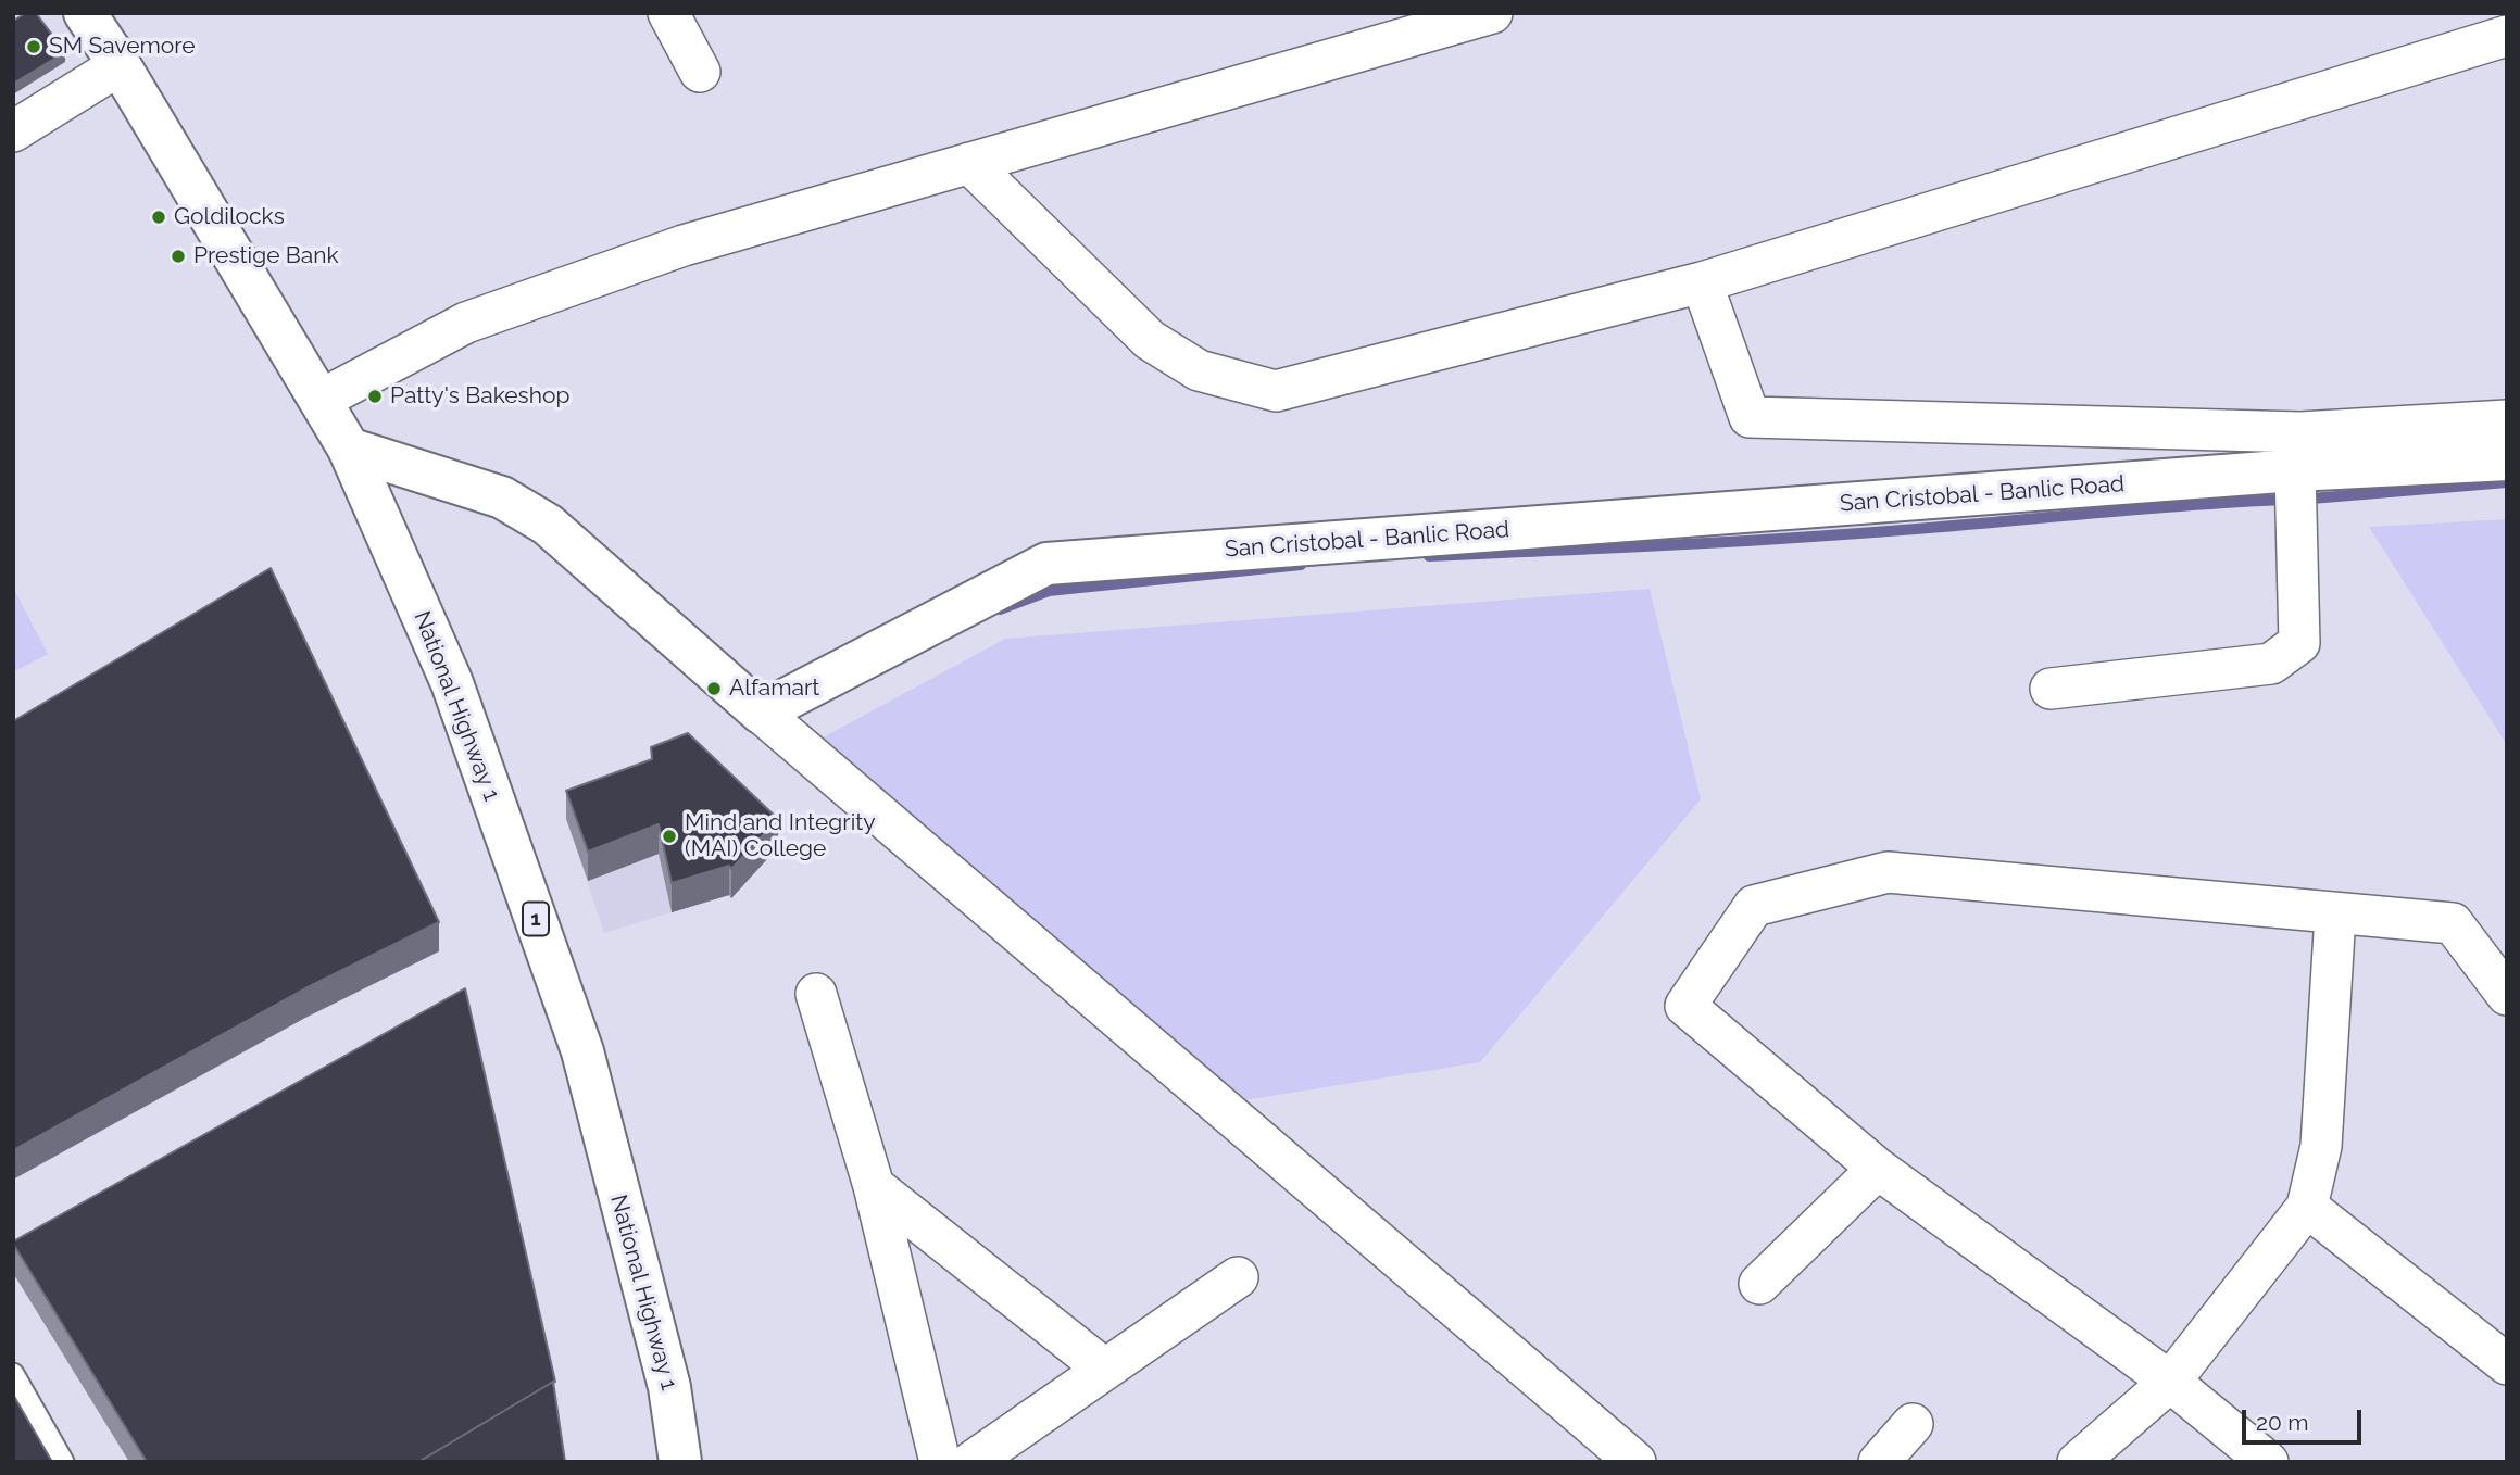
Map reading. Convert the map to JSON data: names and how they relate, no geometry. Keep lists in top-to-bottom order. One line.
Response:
{"streets":{"main road":["San Cristobal - Banlic Road","National Highway 1","1"]},"places":["SM Savemore","Goldilocks","Prestige Bank","Patty's Bakeshop","Alfamart","Mind and Integrity (MAI) College"],"scale_bar":"20 m"}
